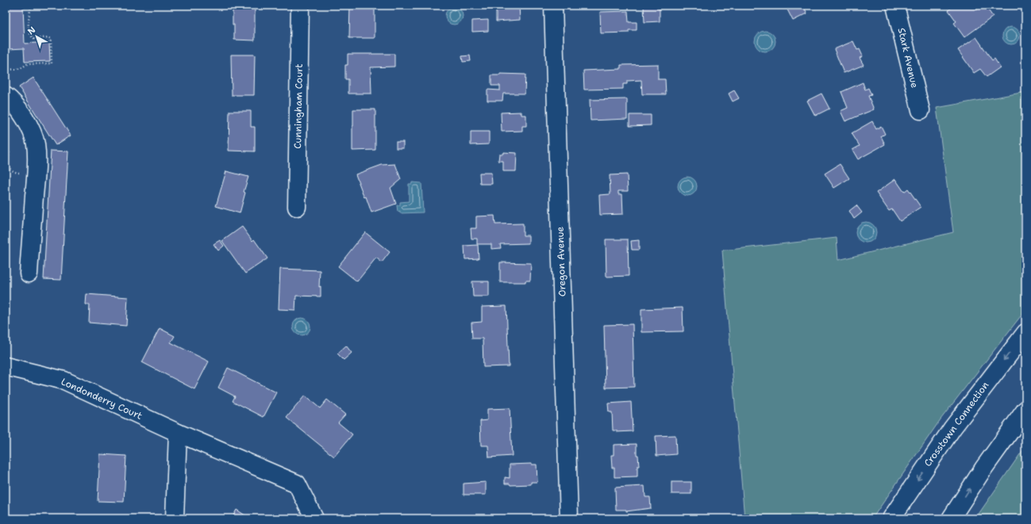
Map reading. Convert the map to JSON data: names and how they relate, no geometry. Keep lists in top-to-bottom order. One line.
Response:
{"streets":{"main road":["Stark Avenue","Cunningham Court","Oregon Avenue","Londonderry Court","Crosstown Connection"]},"north":"top left"}
